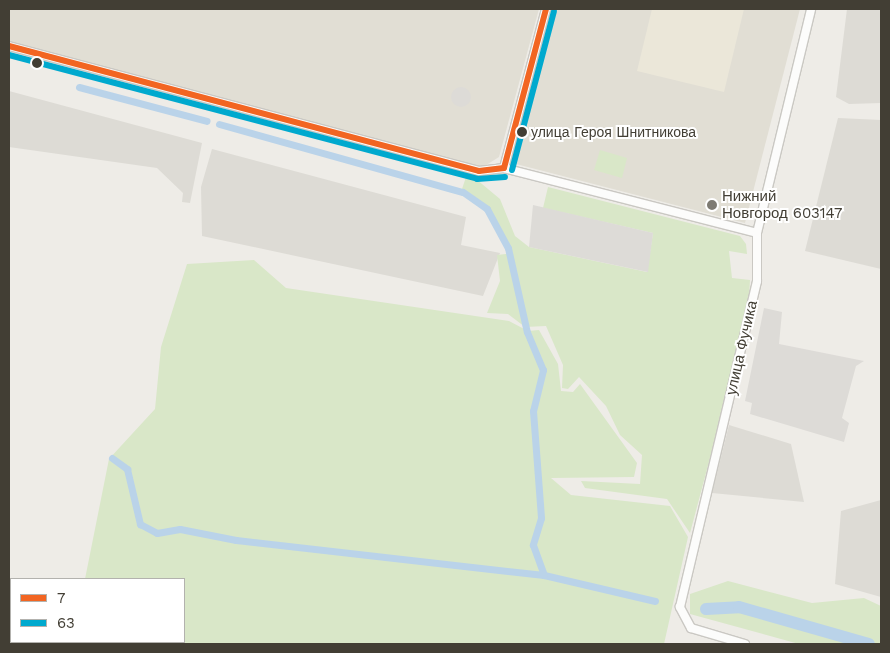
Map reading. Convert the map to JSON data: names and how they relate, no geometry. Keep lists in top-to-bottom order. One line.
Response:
{"streets":{"street":["улица Фучика"]},"places":["улица Героя Шнитникова","Нижний Новгород 603147"],"lines":["transit line 7","transit line 63"],"legend":["7","63"]}
